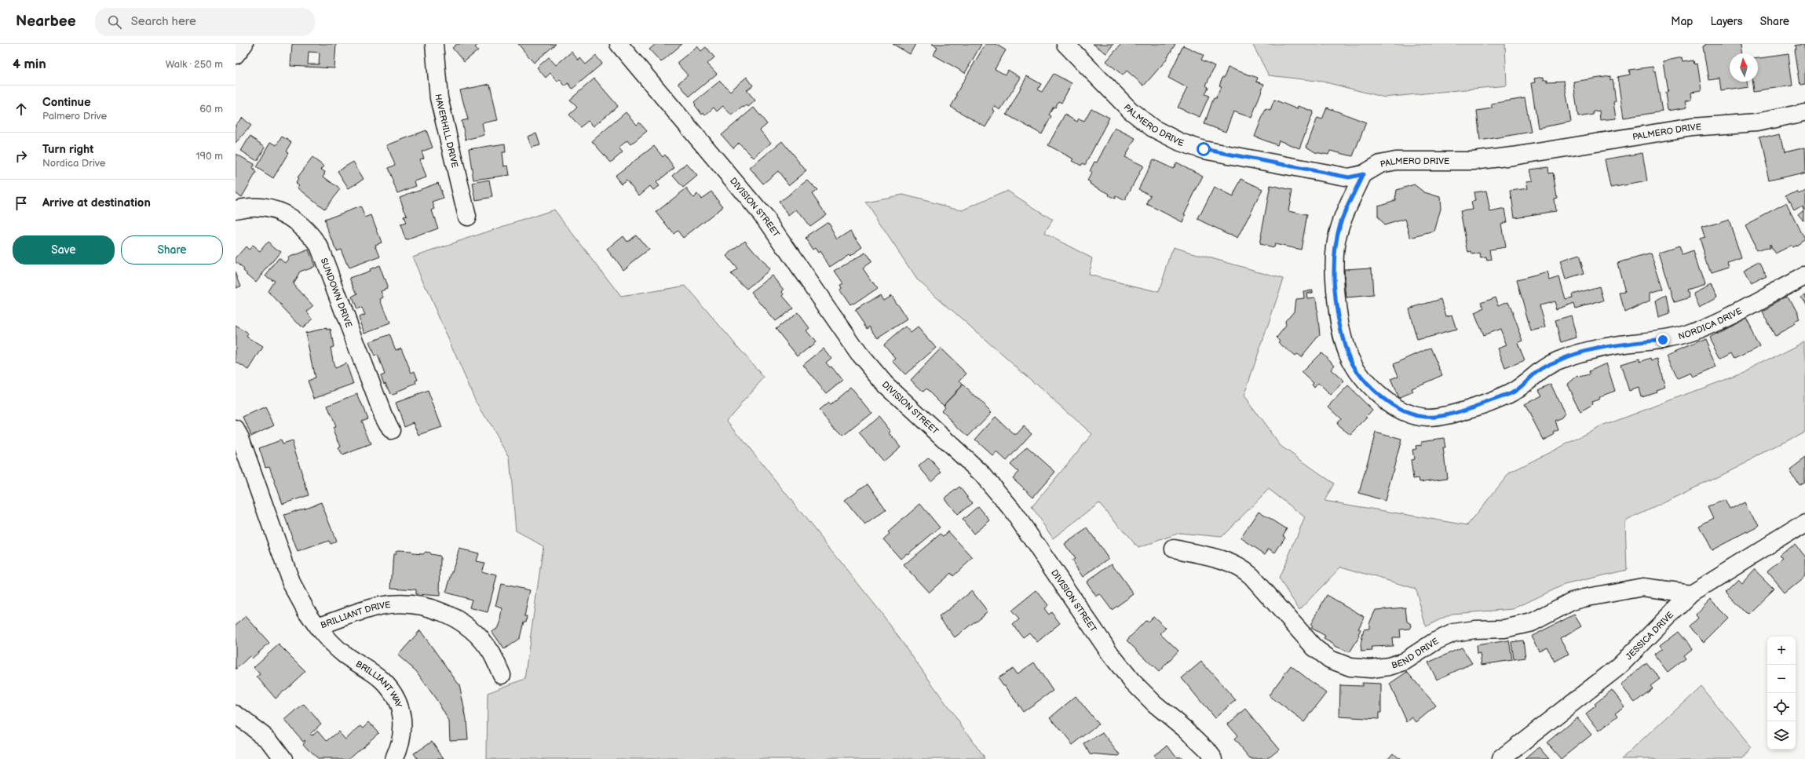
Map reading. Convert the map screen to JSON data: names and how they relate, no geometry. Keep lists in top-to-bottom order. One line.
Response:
{"streets":{"street":["PALMERO DRIVE","HAVERHILL DRIVE","DIVISION STREET","SUNDOWN DRIVE","NORDICA DRIVE","BRILLIANT DRIVE","JESSICA DRIVE","BEND DRIVE","BRILLIANT WAY"]},"crossings":[["PALMERO DRIVE","NORDICA DRIVE"],["BRILLIANT DRIVE","BRILLIANT WAY"],["JESSICA DRIVE","BEND DRIVE"]],"north":"top","page":{"header":"Nearbee","search":"Search here","nav":["Map","Layers","Share"],"heading":["4 min","Walk · 250 m"],"list":[["Continue","Palmero Drive","60 m"],["Turn right","Nordica Drive","190 m"],"Arrive at destination"],"buttons":["Save","Share"],"map_buttons":["+","−"]}}
